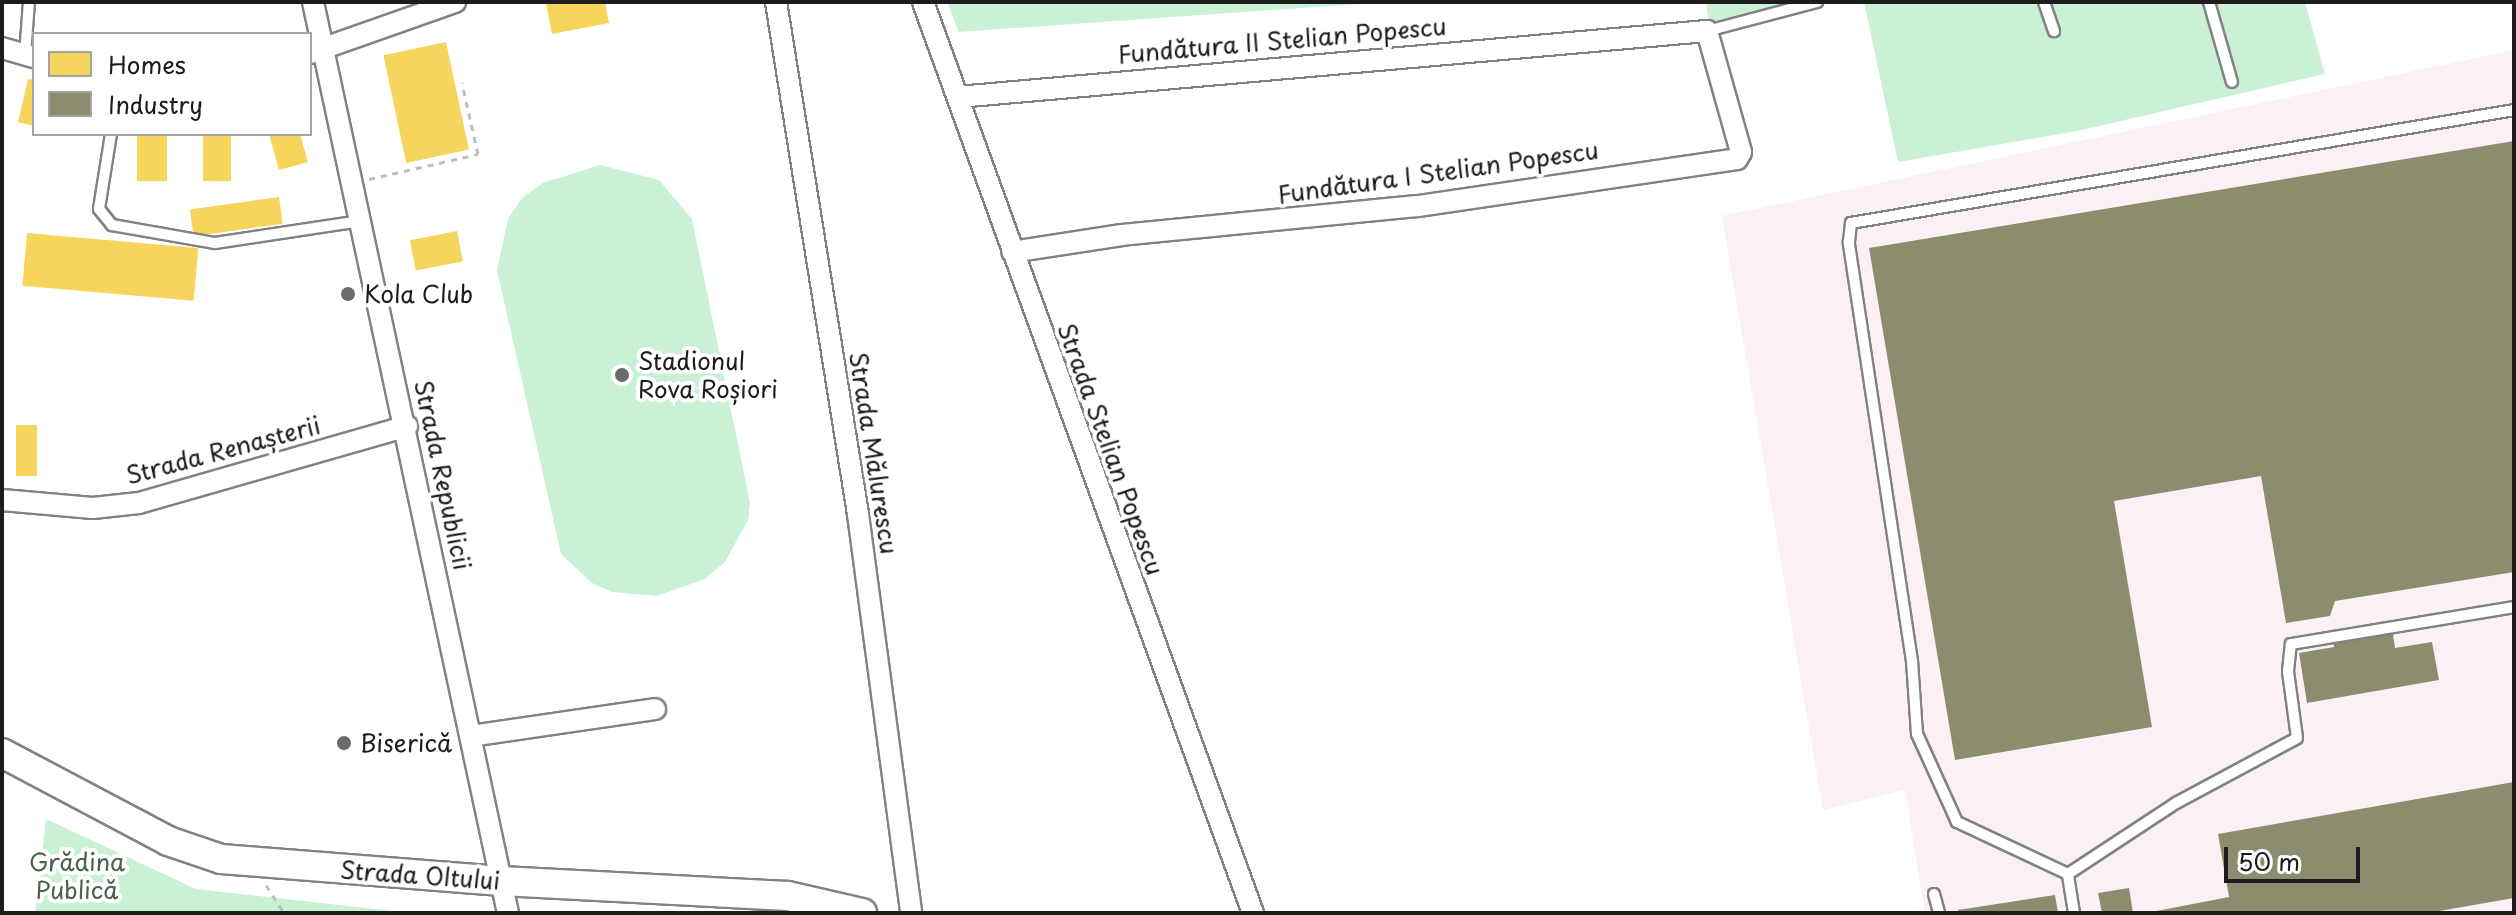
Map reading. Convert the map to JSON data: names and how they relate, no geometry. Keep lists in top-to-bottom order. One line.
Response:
{"streets":{"main road":["Strada Oltului"],"street":["Fundătura II Stelian Popescu","Fundătura I Stelian Popescu","Strada Stelian Popescu","Strada Renașterii","Strada Mălurescu","Strada Republicii"]},"crossings":[["Fundătura II Stelian Popescu","Fundătura I Stelian Popescu"],["Fundătura II Stelian Popescu","Strada Stelian Popescu"],["Fundătura I Stelian Popescu","Strada Stelian Popescu"],["Strada Renașterii","Strada Republicii"],["Strada Republicii","Strada Oltului"]],"parks":["Grădina Publică"],"places":["Kola Club","Stadionul Rova Roșiori","Biserică"],"legend":["Homes","Industry"],"scale_bar":"50 m"}
